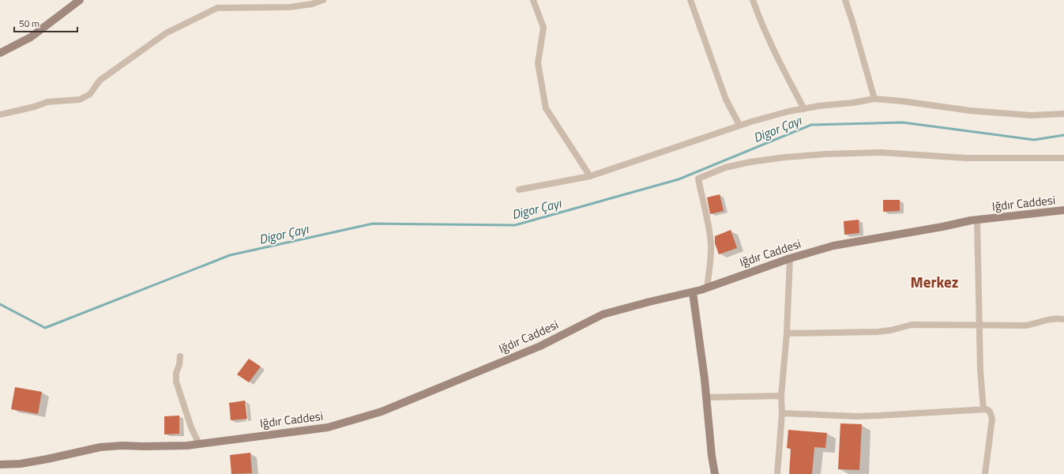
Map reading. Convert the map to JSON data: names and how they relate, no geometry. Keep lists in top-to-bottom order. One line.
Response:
{"streets":{"street":["Iğdır Caddesi"]},"districts":["Merkez"],"water":["Digor Çayı"],"scale_bar":"50 m"}
